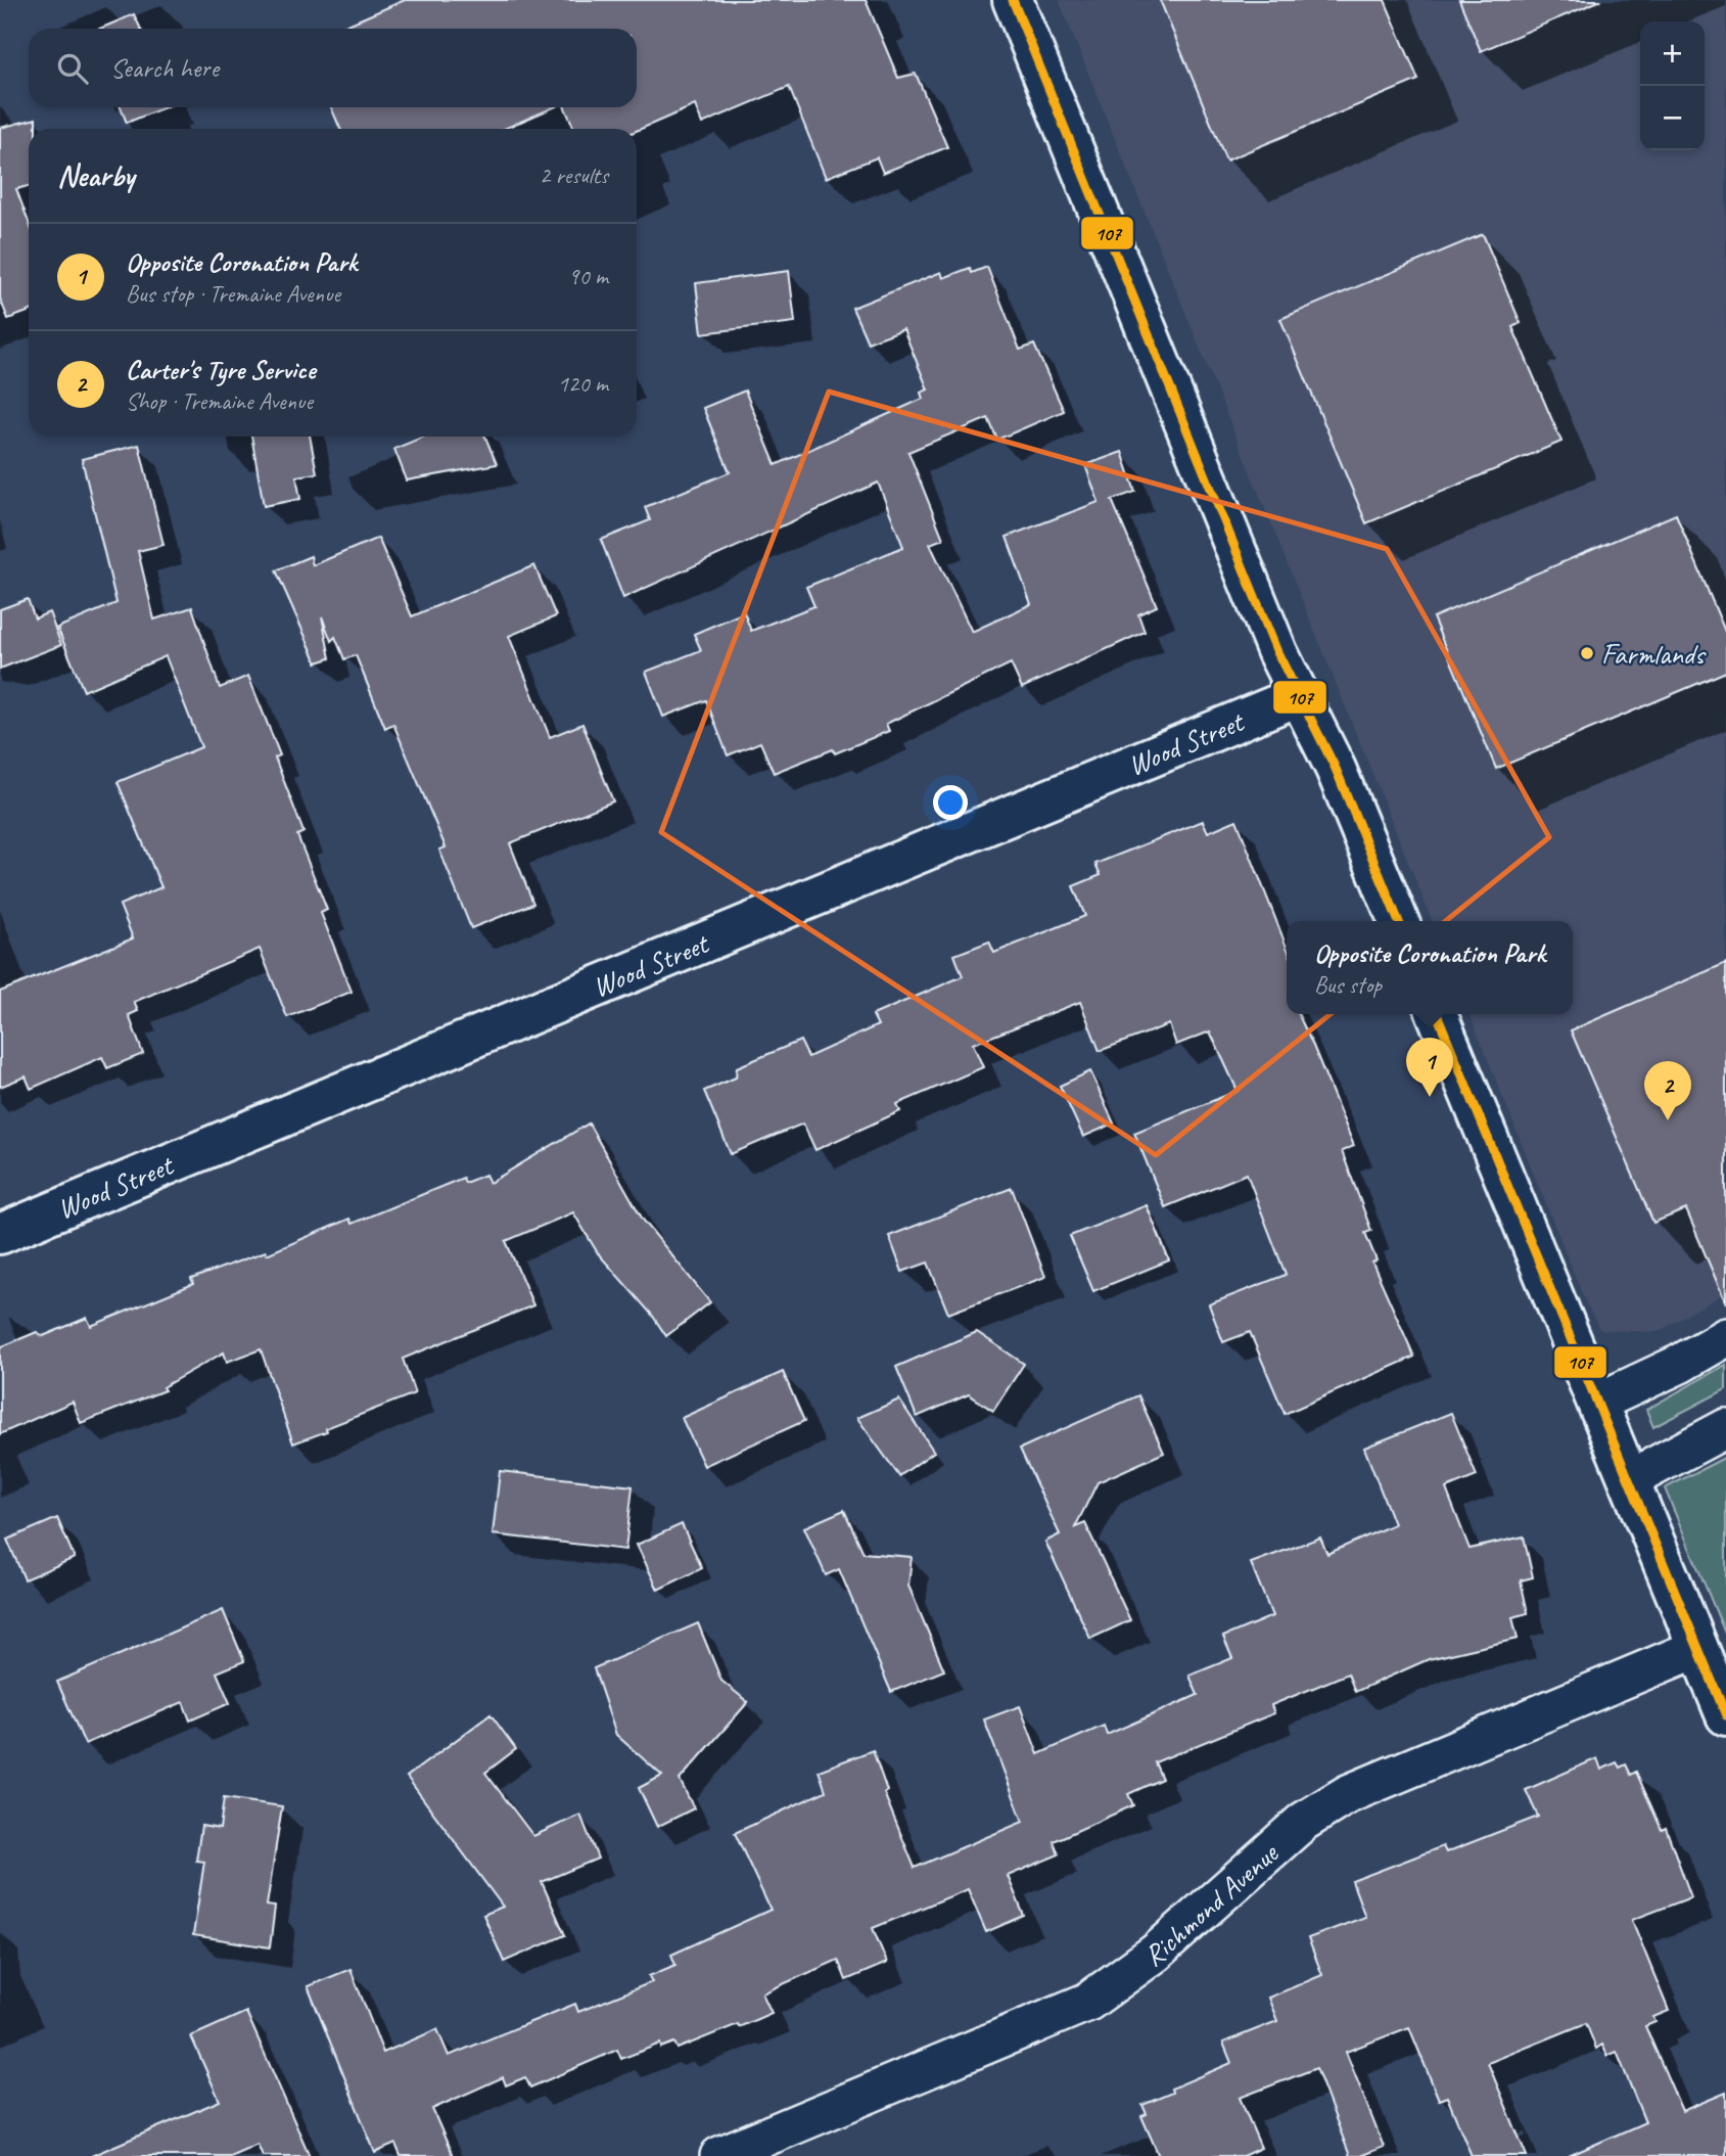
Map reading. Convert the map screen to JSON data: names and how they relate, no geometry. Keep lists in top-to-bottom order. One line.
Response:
{"streets":{"main road":["Wood Street"],"street":["Richmond Avenue"]},"places":["Farmlands"],"lines":["transit line 107"],"page":{"map_buttons":["+","−"],"search":"Search here","heading":["Nearby","2 results"],"list":[{"mark":"1","name":"Opposite Coronation Park","note":"Bus stop · Tremaine Avenue","value":"90 m"},{"mark":"2","name":"Carter's Tyre Service","note":"Shop · Tremaine Avenue","value":"120 m"}],"popup":["Opposite Coronation Park","Bus stop"],"pins":["1","2"]}}
